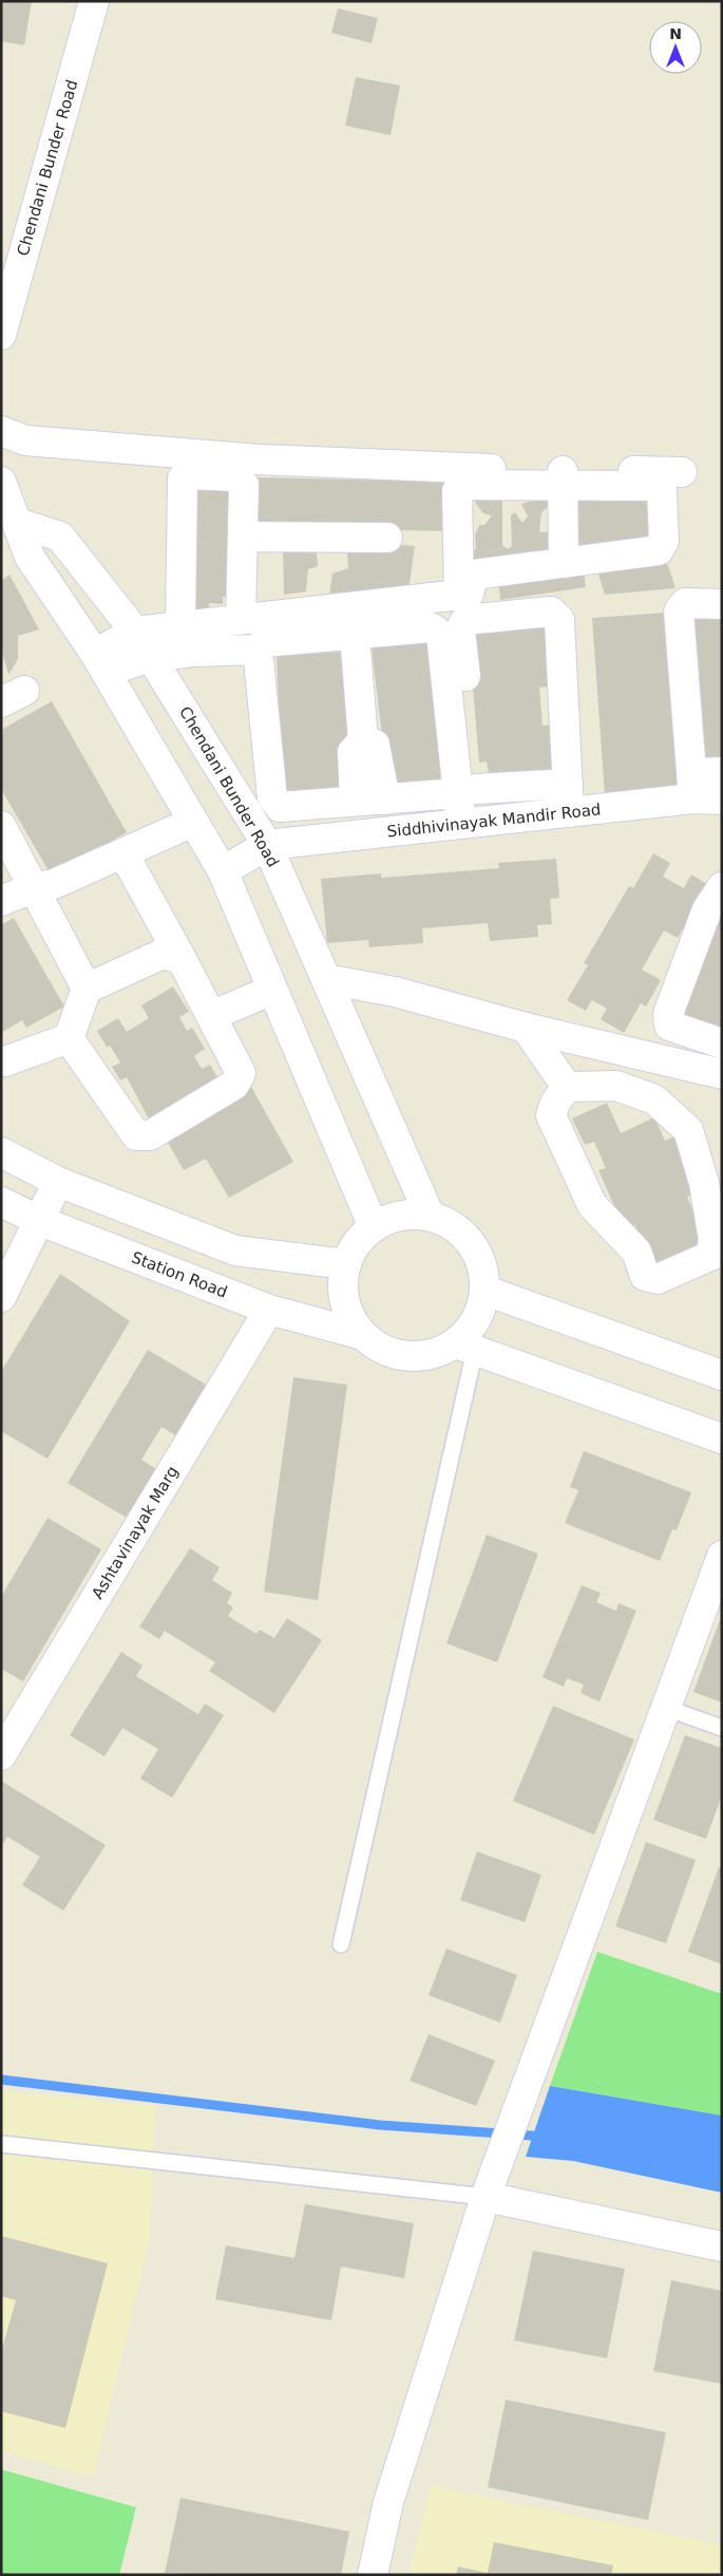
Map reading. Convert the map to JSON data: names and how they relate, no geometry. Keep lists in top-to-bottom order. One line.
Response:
{"streets":{"street":["Chendani Bunder Road","Siddhivinayak Mandir Road","Station Road","Ashtavinayak Marg"]},"crossings":[["Chendani Bunder Road","Siddhivinayak Mandir Road"],["Chendani Bunder Road","Station Road"],["Station Road","Ashtavinayak Marg"]],"north":"top"}
